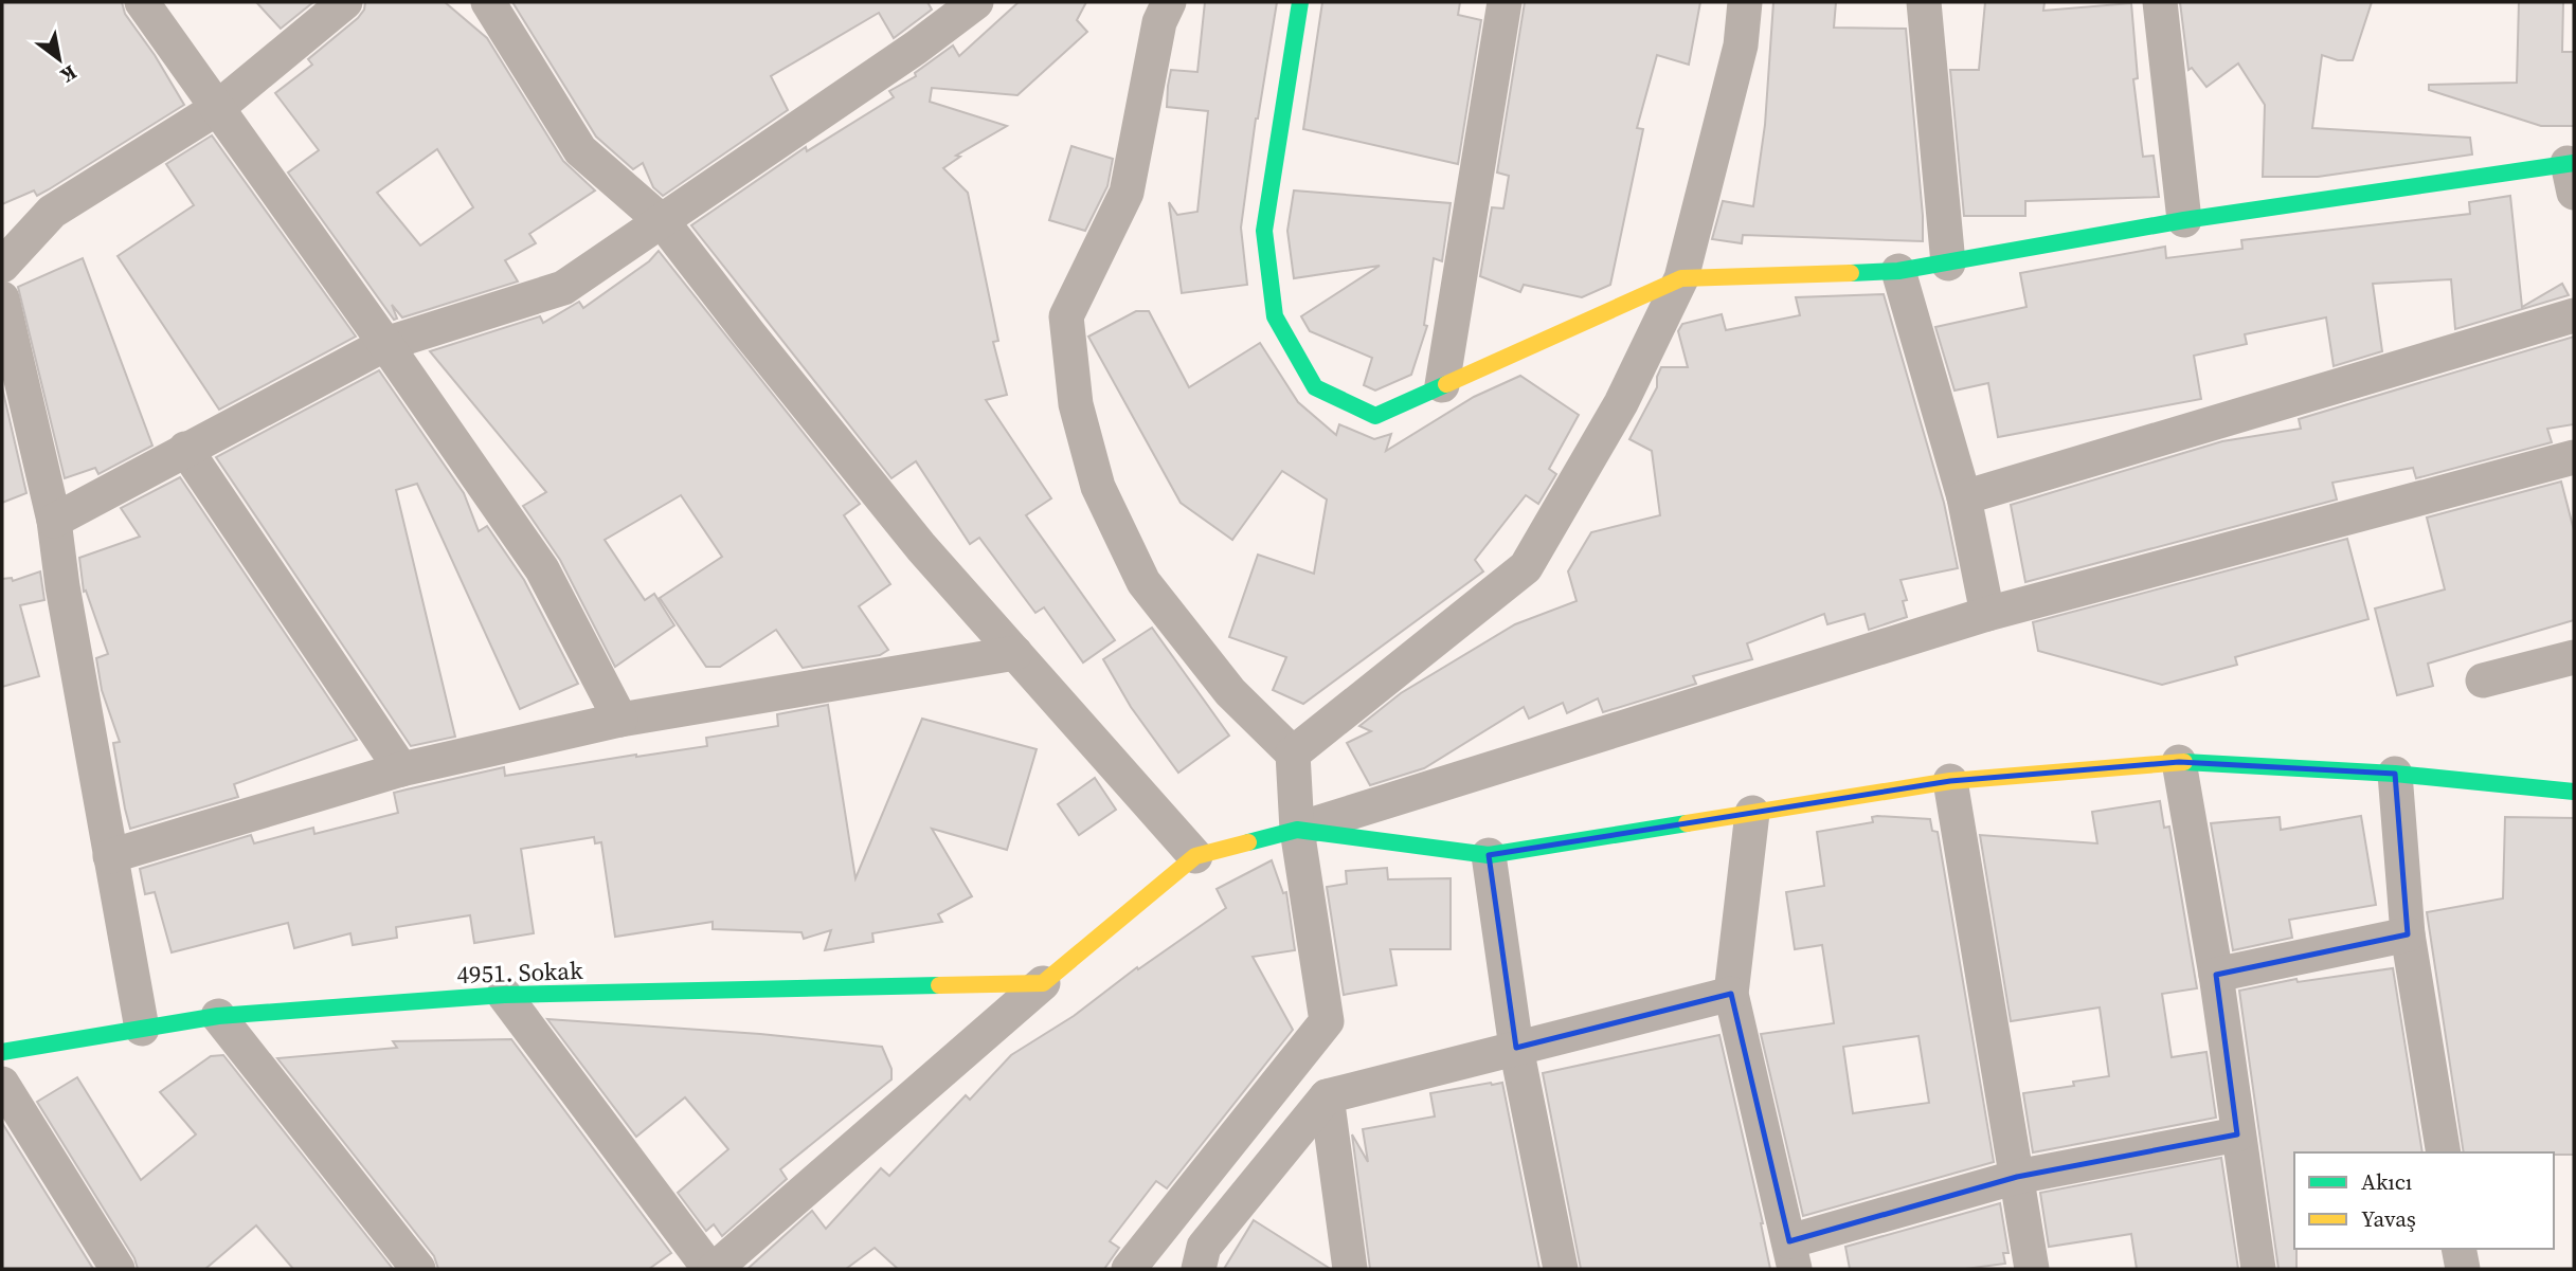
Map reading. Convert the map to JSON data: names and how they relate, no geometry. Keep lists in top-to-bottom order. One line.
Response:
{"streets":{"main road":["4951. Sokak"]},"legend":["Akıcı","Yavaş"],"north":"bottom right"}
